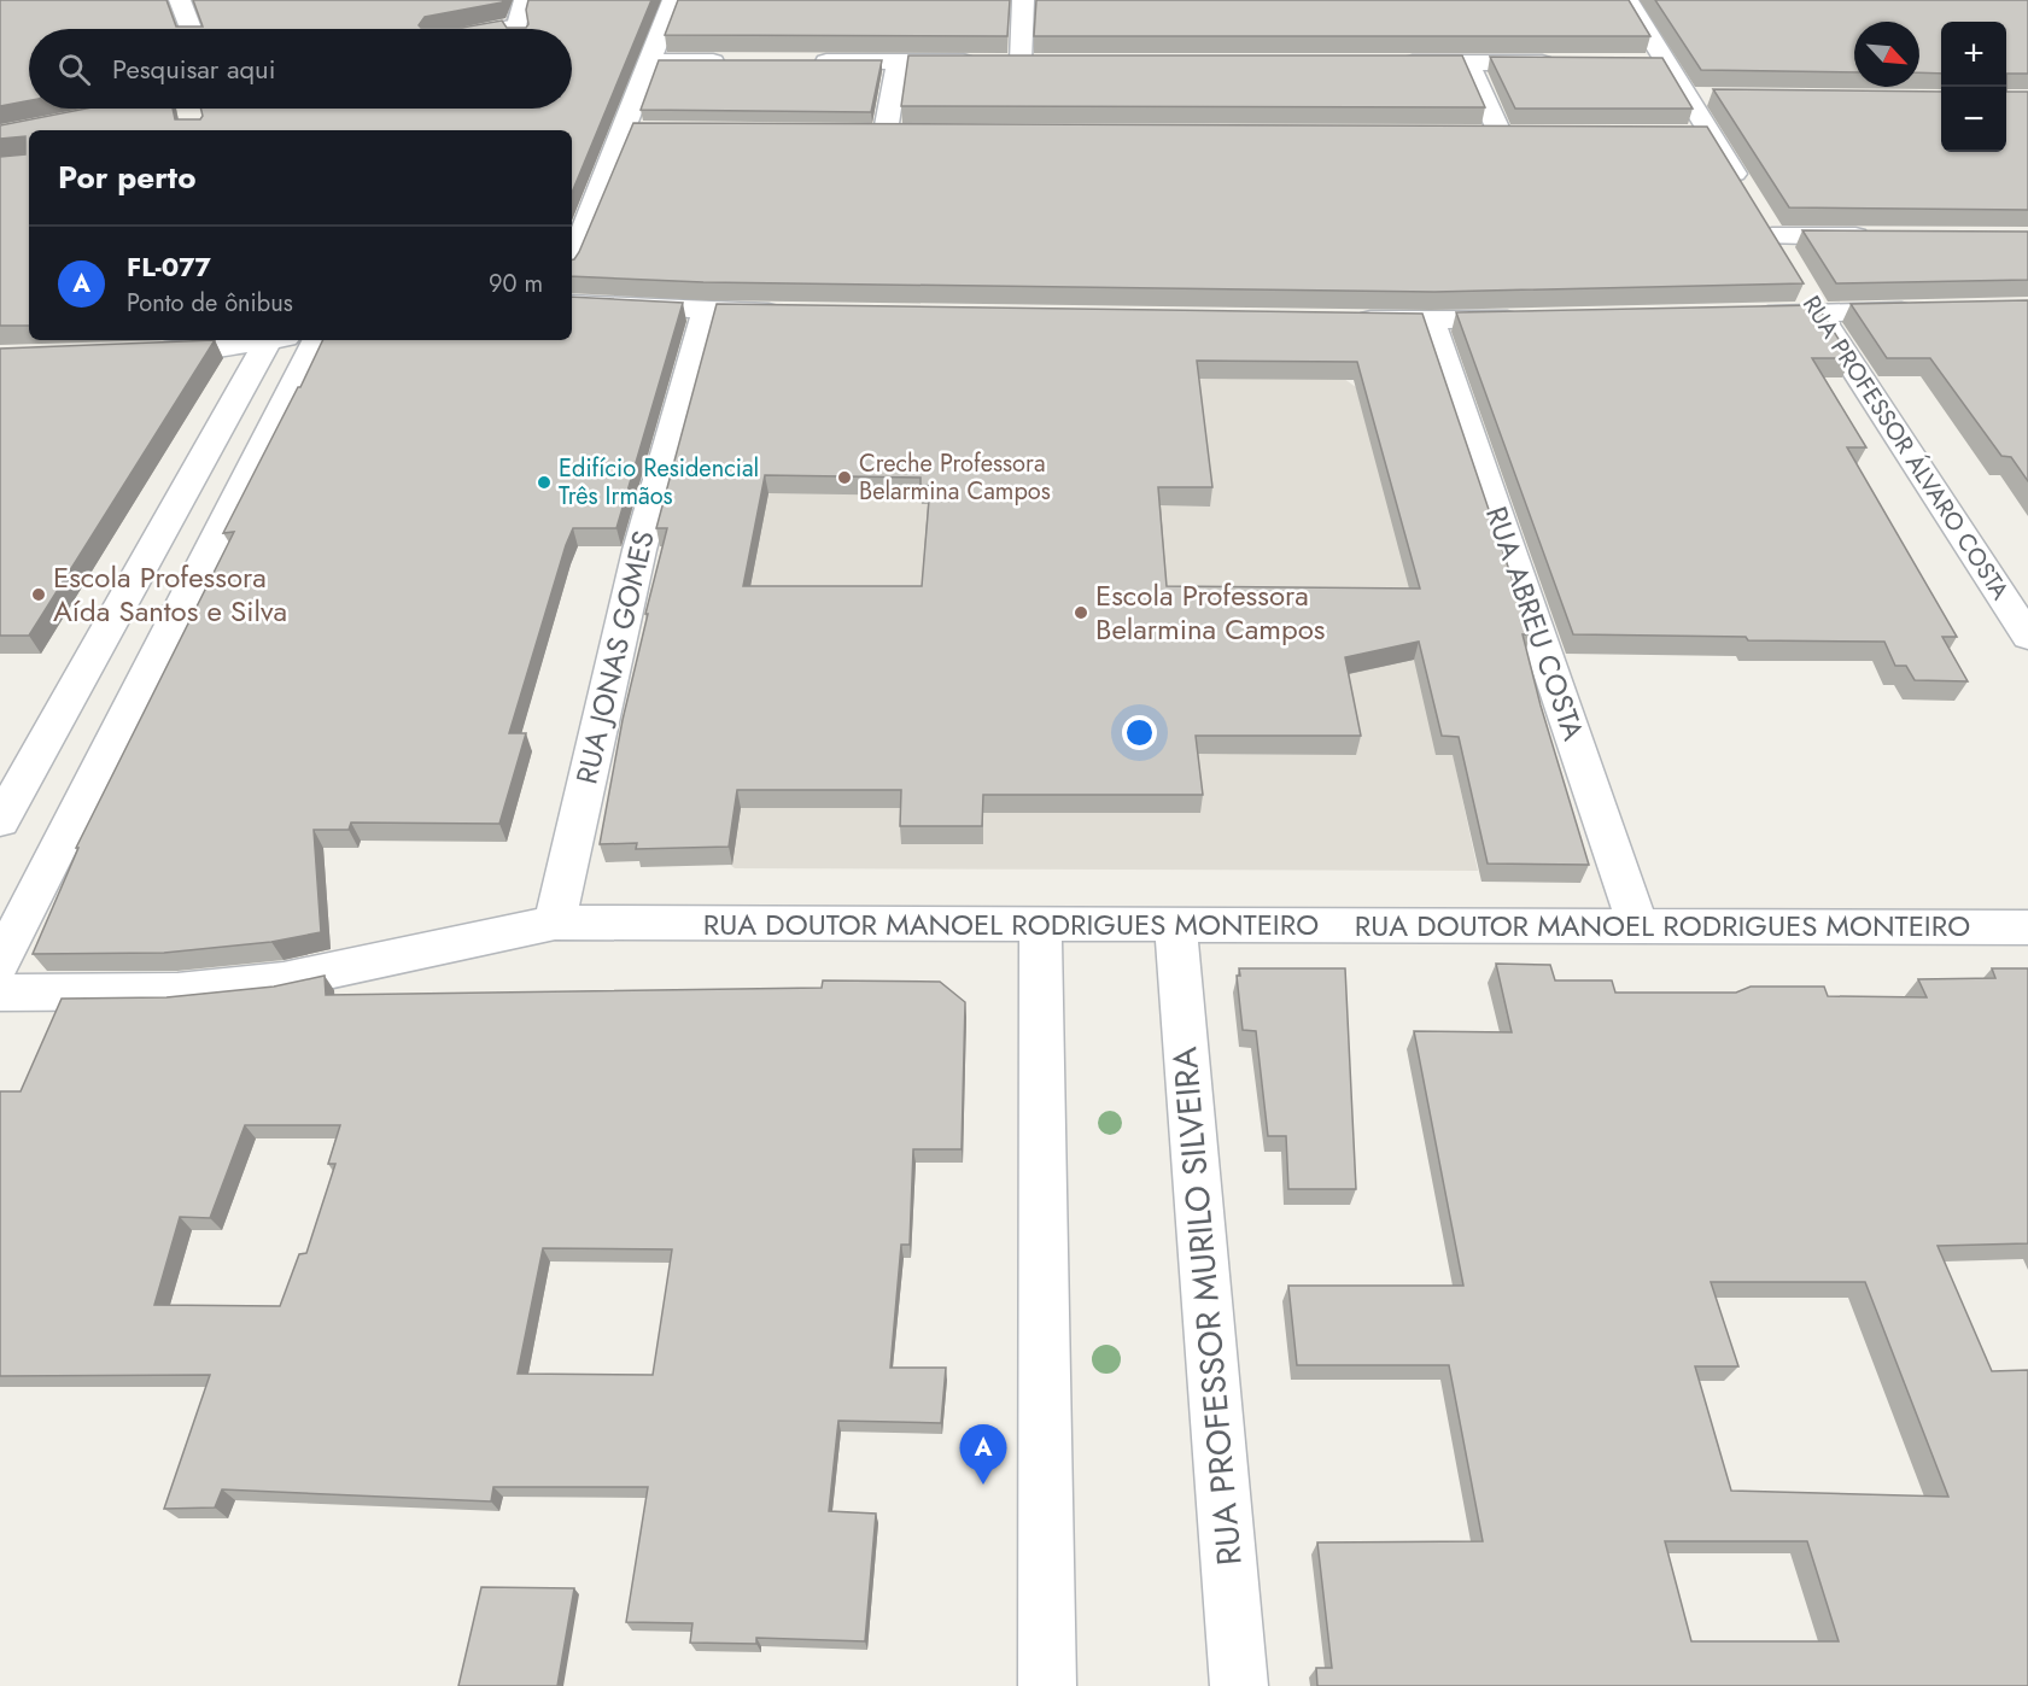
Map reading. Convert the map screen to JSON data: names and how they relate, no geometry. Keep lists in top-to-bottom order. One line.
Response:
{"streets":{"street":["RUA PROFESSOR ÁLVARO COSTA","RUA ABREU COSTA","RUA JONAS GOMES","RUA DOUTOR MANOEL RODRIGUES MONTEIRO","RUA PROFESSOR MURILO SILVEIRA"]},"crossings":[["RUA ABREU COSTA","RUA DOUTOR MANOEL RODRIGUES MONTEIRO"],["RUA JONAS GOMES","RUA DOUTOR MANOEL RODRIGUES MONTEIRO"],["RUA DOUTOR MANOEL RODRIGUES MONTEIRO","RUA PROFESSOR MURILO SILVEIRA"]],"places":["Creche Professora Belarmina Campos","Edifício Residencial Três Irmãos","Escola Professora Aída Santos e Silva","Escola Professora Belarmina Campos"],"north":"bottom right","page":{"map_buttons":["+","−"],"search":"Pesquisar aqui","heading":"Por perto","list":[{"mark":"A","name":"FL-077","note":"Ponto de ônibus","value":"90 m"}],"pins":"A"}}
